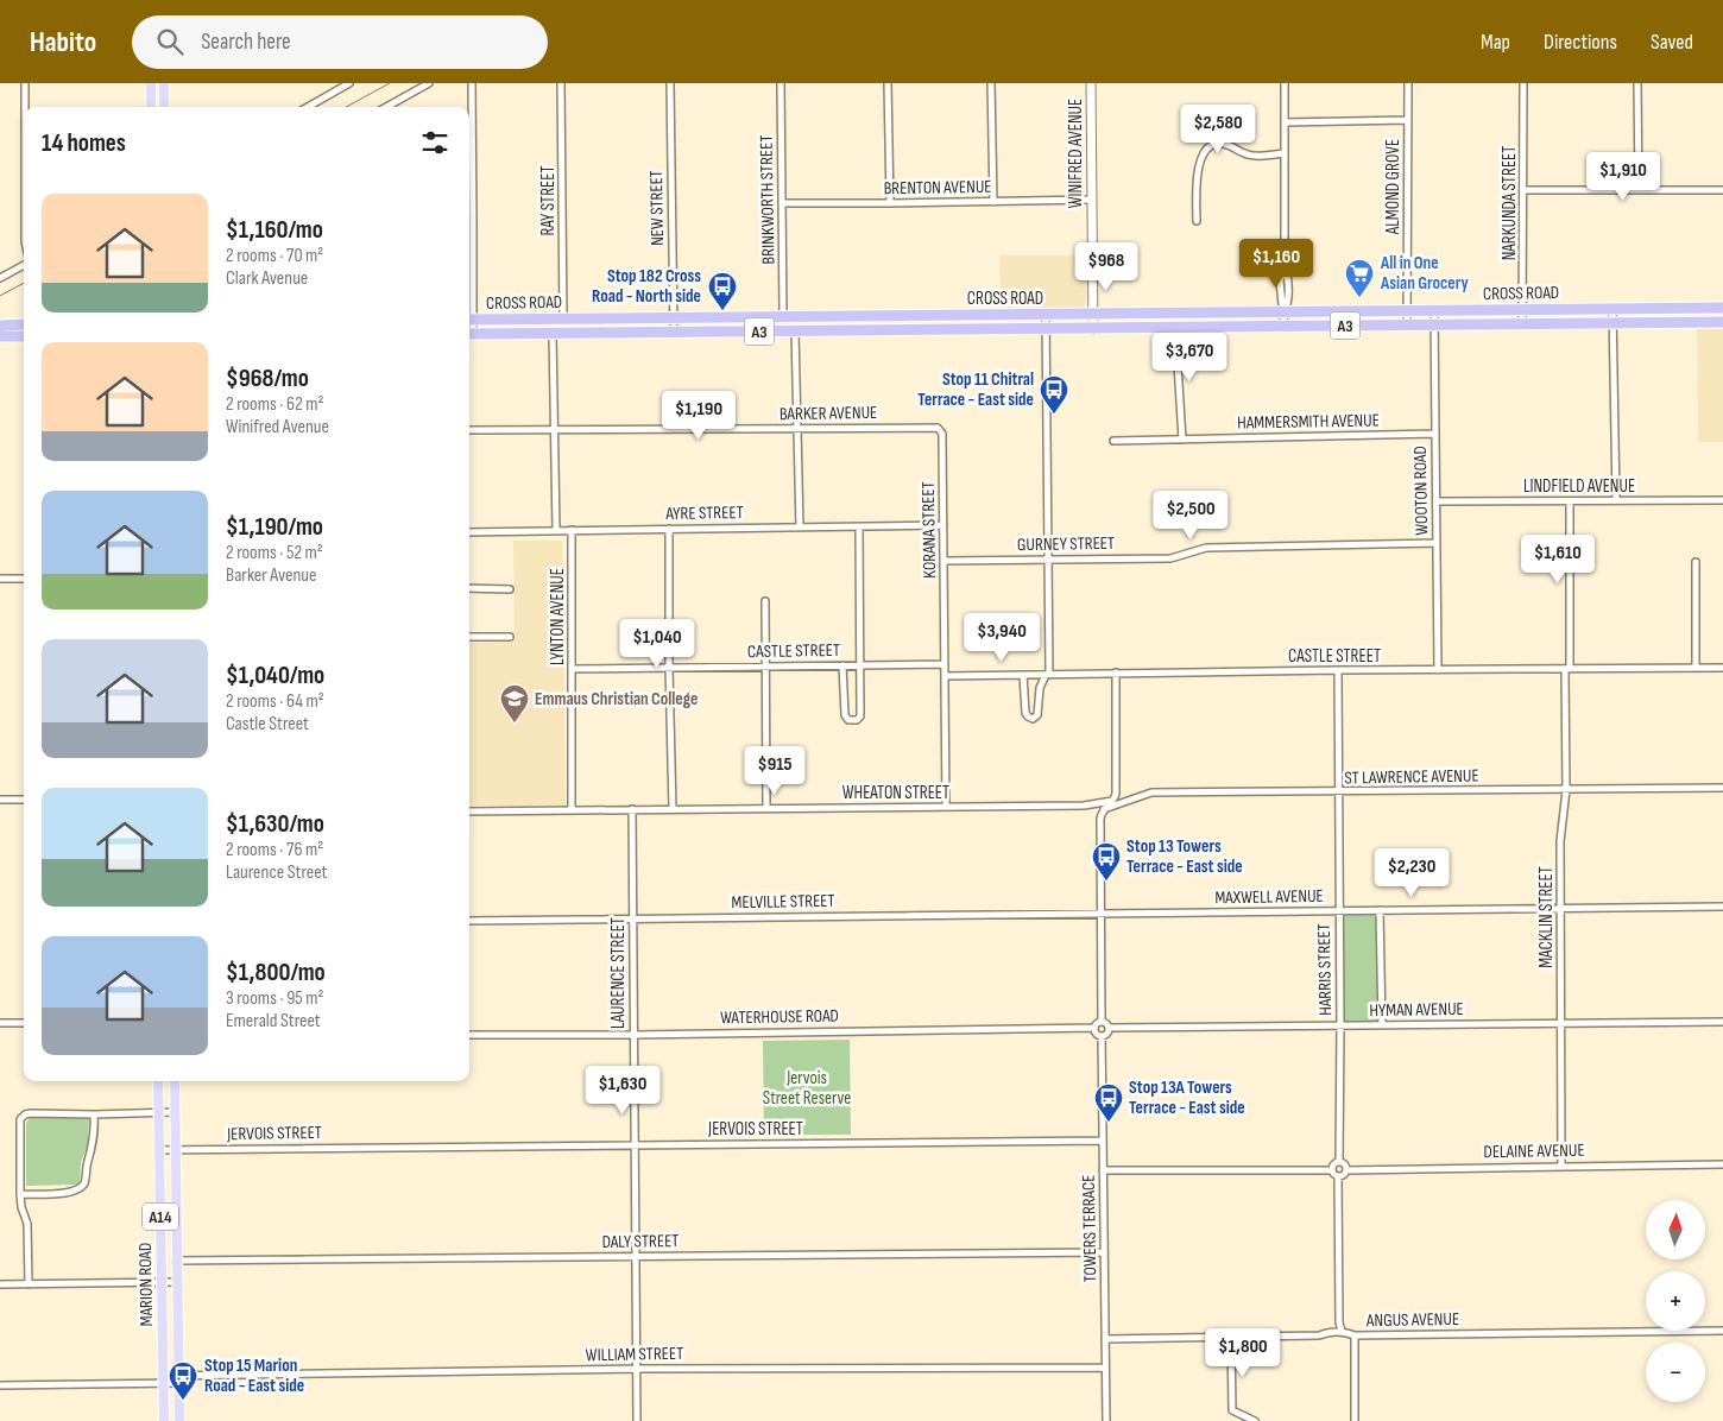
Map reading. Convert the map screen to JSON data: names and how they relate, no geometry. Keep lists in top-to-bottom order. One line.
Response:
{"streets":{"highway":["CROSS ROAD","A3"],"main road":["A14","MARION ROAD"],"street":["WINIFRED AVENUE","ALMOND GROVE","BRENTON AVENUE","BRINKWORTH STREET","RAY STREET","NARKUNDA STREET","NEW STREET","BARKER AVENUE","HAMMERSMITH AVENUE","LINDFIELD AVENUE","WOOTON ROAD","AYRE STREET","KORANA STREET","GURNEY STREET","LYNTON AVENUE","CASTLE STREET","ST LAWRENCE AVENUE","WHEATON STREET","MAXWELL AVENUE","MELVILLE STREET","MACKLIN STREET","HARRIS STREET","LAURENCE STREET","HYMAN AVENUE","WATERHOUSE ROAD","JERVOIS STREET","DELAINE AVENUE","TOWERS TERRACE","DALY STREET","ANGUS AVENUE","WILLIAM STREET"]},"crossings":[["WINIFRED AVENUE","BRENTON AVENUE"],["WINIFRED AVENUE","CROSS ROAD"],["ALMOND GROVE","CROSS ROAD"],["BRENTON AVENUE","BRINKWORTH STREET"],["BRINKWORTH STREET","CROSS ROAD"],["RAY STREET","CROSS ROAD"],["NARKUNDA STREET","CROSS ROAD"],["NEW STREET","CROSS ROAD"],["CROSS ROAD","WOOTON ROAD"],["BARKER AVENUE","KORANA STREET"],["HAMMERSMITH AVENUE","WOOTON ROAD"],["LINDFIELD AVENUE","WOOTON ROAD"],["LINDFIELD AVENUE","MACKLIN STREET"],["WOOTON ROAD","GURNEY STREET"],["WOOTON ROAD","CASTLE STREET"],["AYRE STREET","KORANA STREET"],["AYRE STREET","LYNTON AVENUE"],["KORANA STREET","GURNEY STREET"],["KORANA STREET","CASTLE STREET"],["KORANA STREET","WHEATON STREET"],["LYNTON AVENUE","CASTLE STREET"],["LYNTON AVENUE","WHEATON STREET"],["CASTLE STREET","MACKLIN STREET"],["CASTLE STREET","HARRIS STREET"],["ST LAWRENCE AVENUE","MACKLIN STREET"],["ST LAWRENCE AVENUE","HARRIS STREET"],["WHEATON STREET","LAURENCE STREET"],["MAXWELL AVENUE","MELVILLE STREET"],["MAXWELL AVENUE","MACKLIN STREET"],["MAXWELL AVENUE","HARRIS STREET"],["MELVILLE STREET","LAURENCE STREET"],["MACKLIN STREET","HYMAN AVENUE"],["MACKLIN STREET","DELAINE AVENUE"],["HARRIS STREET","HYMAN AVENUE"],["HARRIS STREET","DELAINE AVENUE"],["LAURENCE STREET","WATERHOUSE ROAD"],["LAURENCE STREET","JERVOIS STREET"],["LAURENCE STREET","DALY STREET"],["LAURENCE STREET","WILLIAM STREET"],["HYMAN AVENUE","WATERHOUSE ROAD"],["HYMAN AVENUE","TOWERS TERRACE"],["WATERHOUSE ROAD","TOWERS TERRACE"],["JERVOIS STREET","TOWERS TERRACE"],["JERVOIS STREET","MARION ROAD"],["TOWERS TERRACE","DALY STREET"],["TOWERS TERRACE","ANGUS AVENUE"],["TOWERS TERRACE","WILLIAM STREET"],["DALY STREET","MARION ROAD"],["MARION ROAD","WILLIAM STREET"]],"parks":["Jervois Street Reserve"],"places":{"supermarket":["All in One Asian Grocery"],"bus stop":["Stop 182 Cross Road - North side","Stop 11 Chitral Terrace - East side","Stop 13 Towers Terrace - East side","Stop 13A Towers Terrace - East side","Stop 15 Marion Road - East side"],"school or university":["Emmaus Christian College"]},"north":"top","page":{"header":"Habito","search":"Search here","nav":["Map","Directions","Saved"],"price":["$2,580","$1,910","$1,160","$968","$3,670","$1,190","$2,500","$1,610","$3,940","$1,040","$915","$2,230","$1,630","$1,800"],"heading":"14 homes","list":[{"name":"$1,160/mo","note":"2 rooms · 70 m² · Clark Avenue"},{"name":"$968/mo","note":"2 rooms · 62 m² · Winifred Avenue"},{"name":"$1,190/mo","note":"2 rooms · 52 m² · Barker Avenue"},{"name":"$1,040/mo","note":"2 rooms · 64 m² · Castle Street"},{"name":"$1,630/mo","note":"2 rooms · 76 m² · Laurence Street"},{"name":"$1,800/mo","note":"3 rooms · 95 m² · Emerald Street"}],"map_buttons":["+","−"]}}
